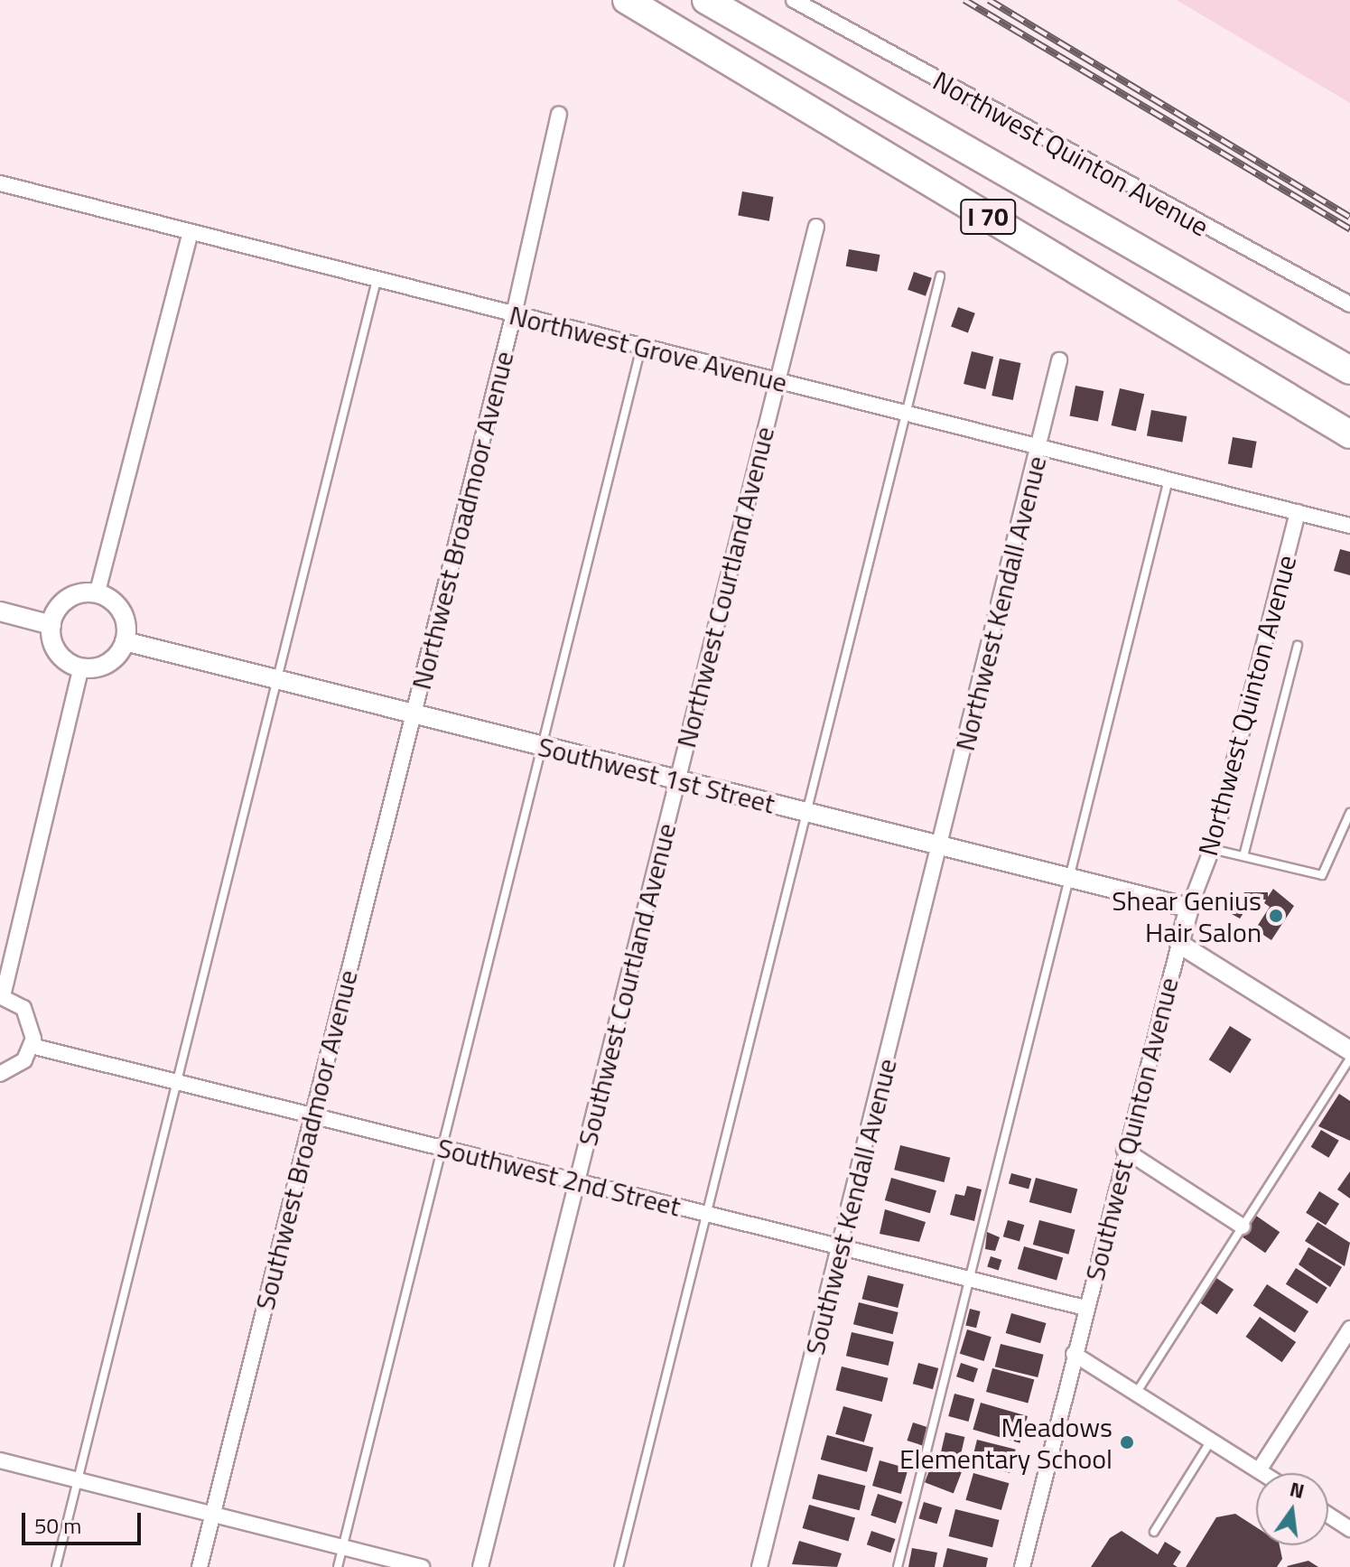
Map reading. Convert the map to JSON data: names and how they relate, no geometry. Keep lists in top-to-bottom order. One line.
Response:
{"streets":{"highway":["I 70"],"street":["Northwest Quinton Avenue","Northwest Grove Avenue","Northwest Broadmoor Avenue","Northwest Courtland Avenue","Northwest Kendall Avenue","Southwest 1st Street","Southwest Courtland Avenue","Southwest Quinton Avenue","Southwest Broadmoor Avenue","Southwest 2nd Street","Southwest Kendall Avenue"]},"crossings":[["Northwest Quinton Avenue","Northwest Grove Avenue"],["Northwest Quinton Avenue","Southwest 1st Street"],["Northwest Quinton Avenue","Southwest Quinton Avenue"],["Northwest Grove Avenue","Northwest Broadmoor Avenue"],["Northwest Grove Avenue","Northwest Courtland Avenue"],["Northwest Grove Avenue","Northwest Kendall Avenue"],["Northwest Broadmoor Avenue","Southwest 1st Street"],["Northwest Broadmoor Avenue","Southwest Broadmoor Avenue"],["Northwest Courtland Avenue","Southwest 1st Street"],["Northwest Courtland Avenue","Southwest Courtland Avenue"],["Northwest Kendall Avenue","Southwest 1st Street"],["Northwest Kendall Avenue","Southwest Kendall Avenue"],["Southwest 1st Street","Southwest Courtland Avenue"],["Southwest 1st Street","Southwest Quinton Avenue"],["Southwest 1st Street","Southwest Broadmoor Avenue"],["Southwest 1st Street","Southwest Kendall Avenue"],["Southwest Courtland Avenue","Southwest 2nd Street"],["Southwest Quinton Avenue","Southwest 2nd Street"],["Southwest Broadmoor Avenue","Southwest 2nd Street"],["Southwest 2nd Street","Southwest Kendall Avenue"]],"places":["Shear Genius Hair Salon","Meadows Elementary School"],"scale_bar":"50 m","north":"top"}
